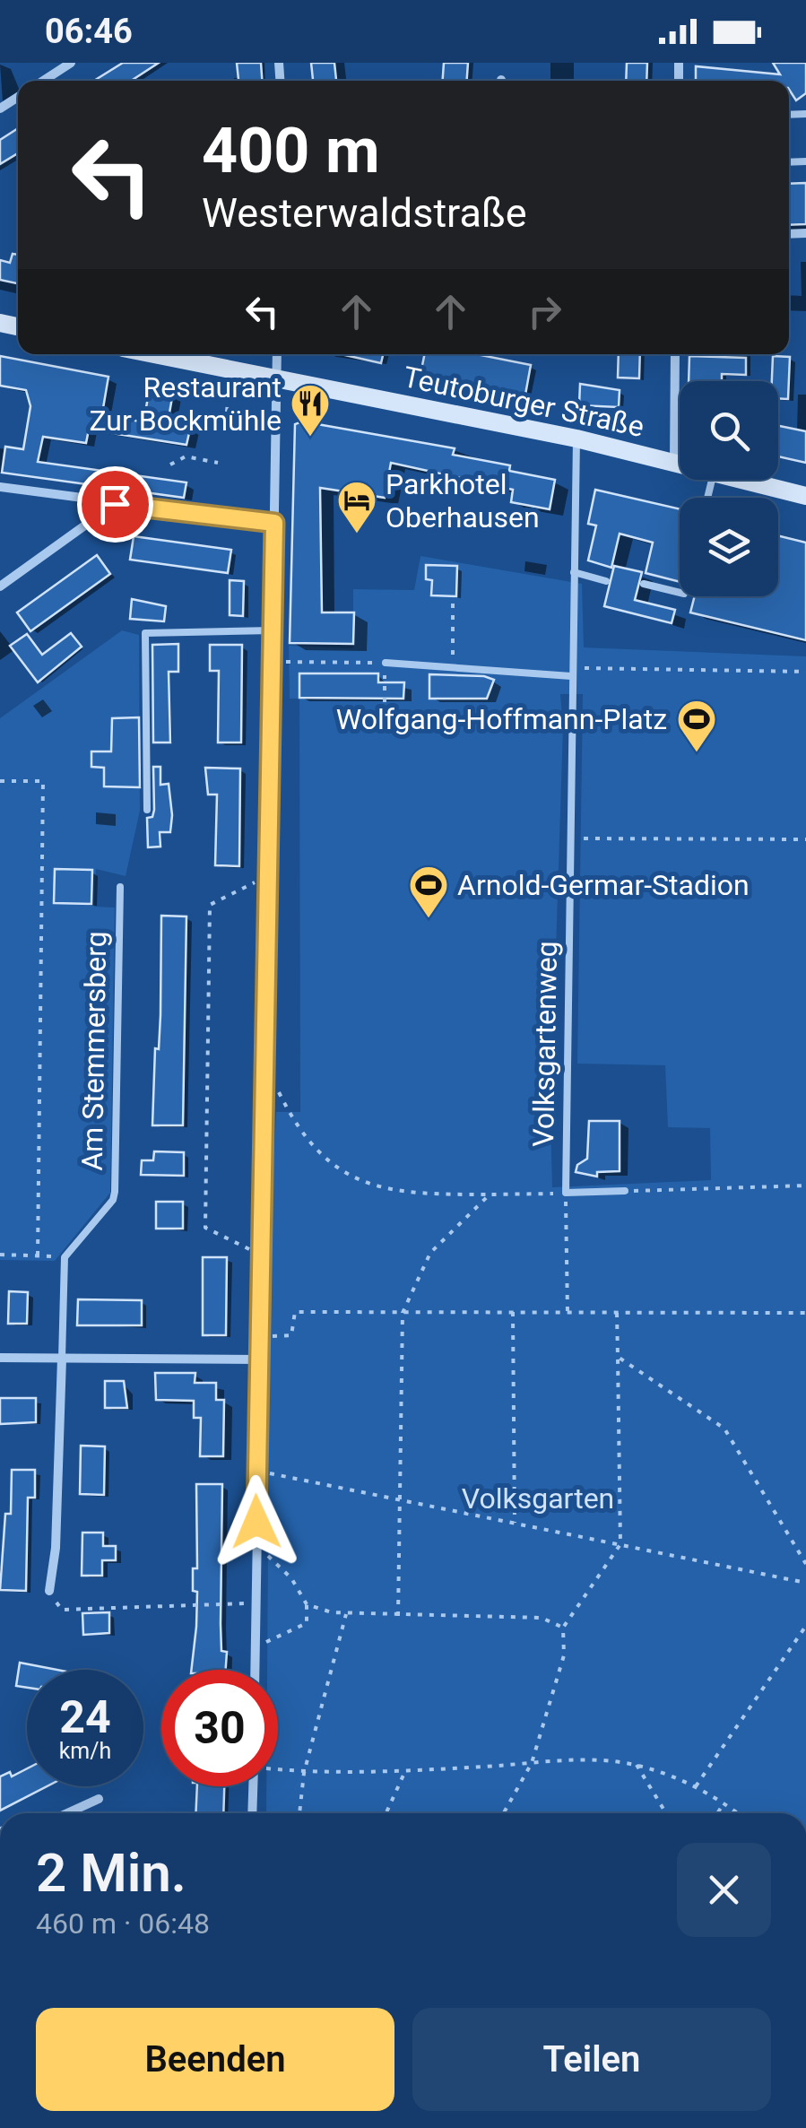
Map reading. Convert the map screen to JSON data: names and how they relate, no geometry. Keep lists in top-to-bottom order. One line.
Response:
{"streets":{"main road":["Teutoburger Straße"],"lane":["Volksgartenweg","Am Stemmersberg"]},"crossings":[["Teutoburger Straße","Volksgartenweg"]],"parks":["Volksgarten"],"places":{"restaurant":["Restaurant Zur Bockmühle"],"hotel":["Parkhotel Oberhausen"],"sports":["Wolfgang-Hoffmann-Platz","Arnold-Germar-Stadion"]},"page":{"status":"06:46","turn":["400 m","Westerwaldstraße"],"speed":"24 km/h","limit":"30","heading":["2 Min.","460 m · 06:48"],"buttons":["Beenden","Teilen"]}}
